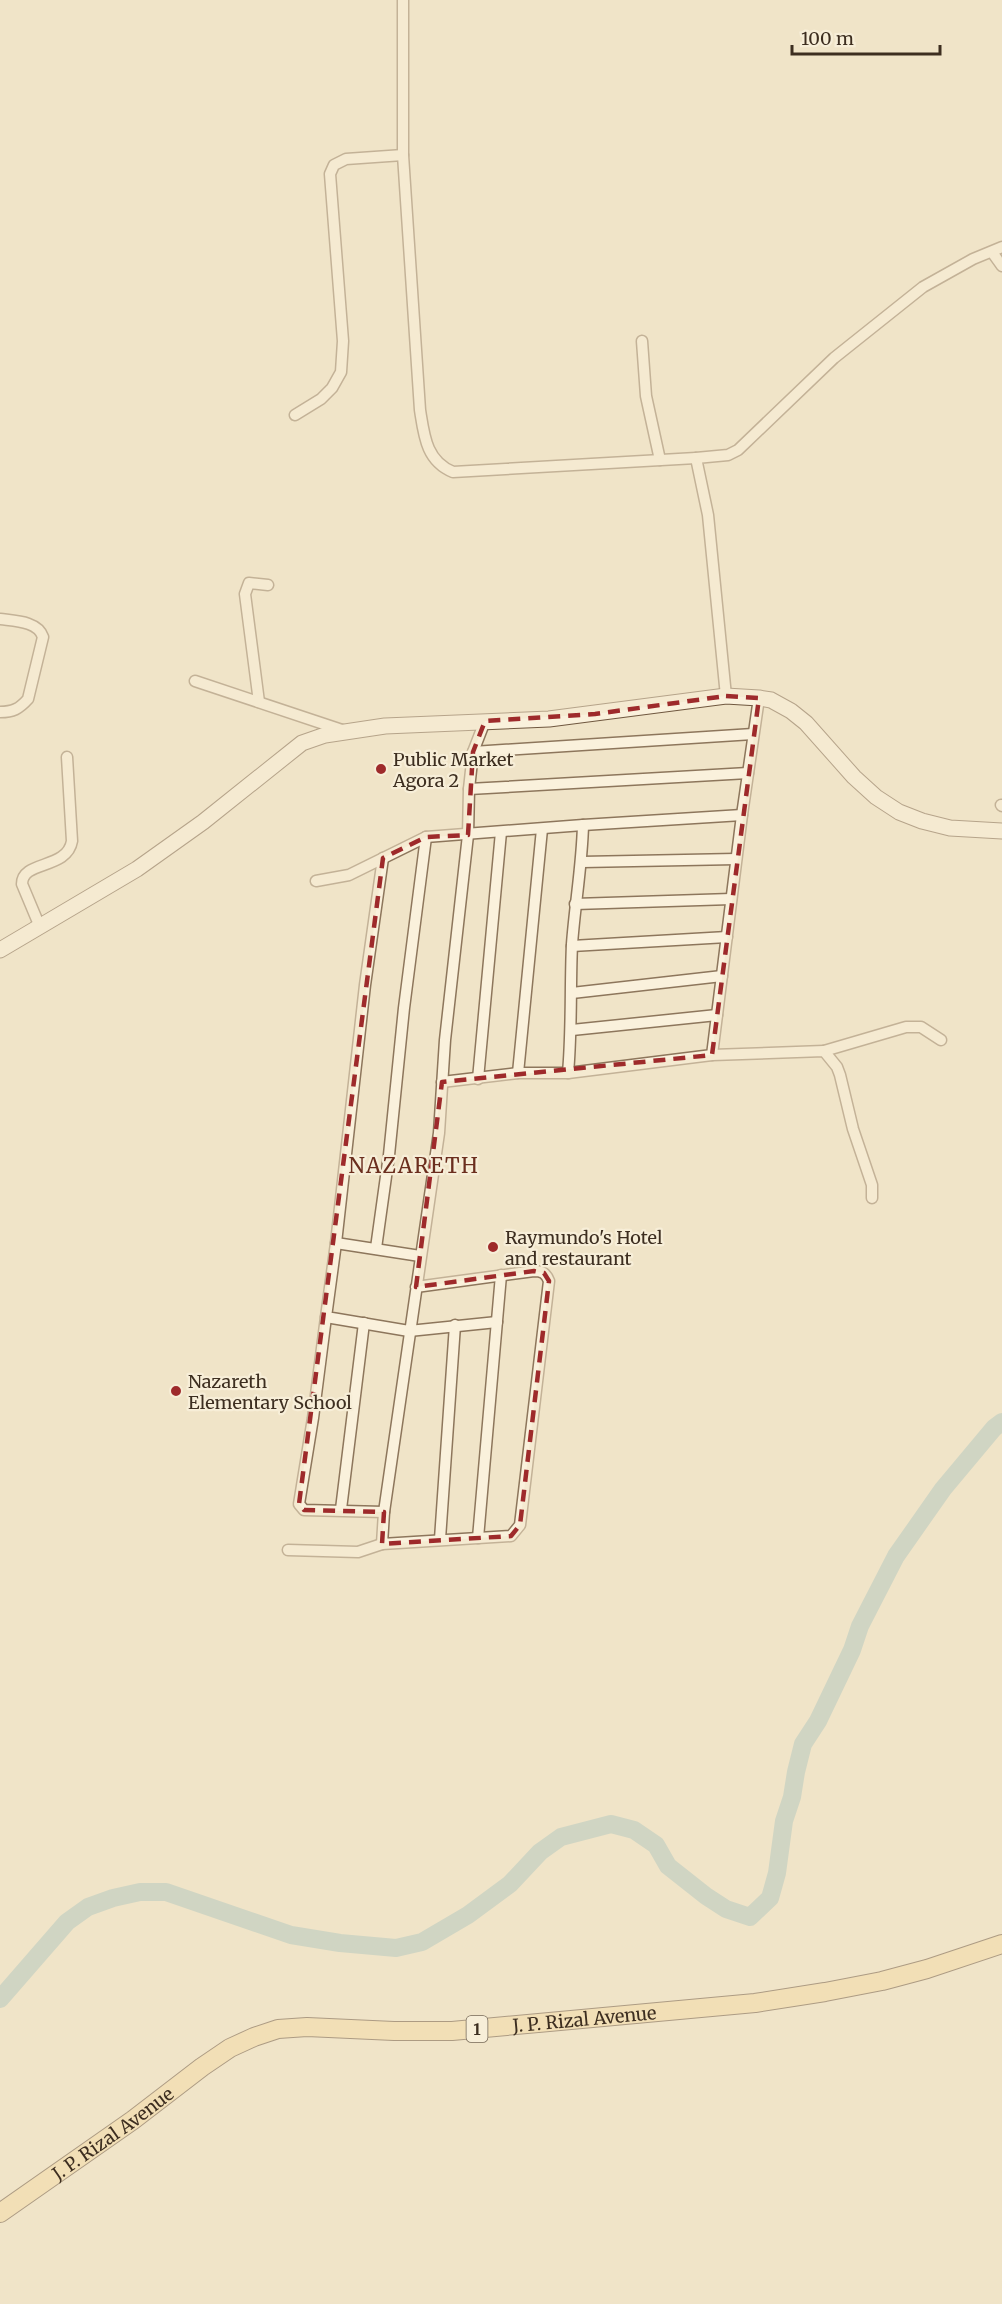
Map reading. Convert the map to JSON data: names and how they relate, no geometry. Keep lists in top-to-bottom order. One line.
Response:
{"streets":{"main road":["J. P. Rizal Avenue","1"]},"districts":["NAZARETH"],"places":["Public Market Agora 2","Raymundo's Hotel and restaurant","Nazareth Elementary School"],"scale_bar":"100 m"}
